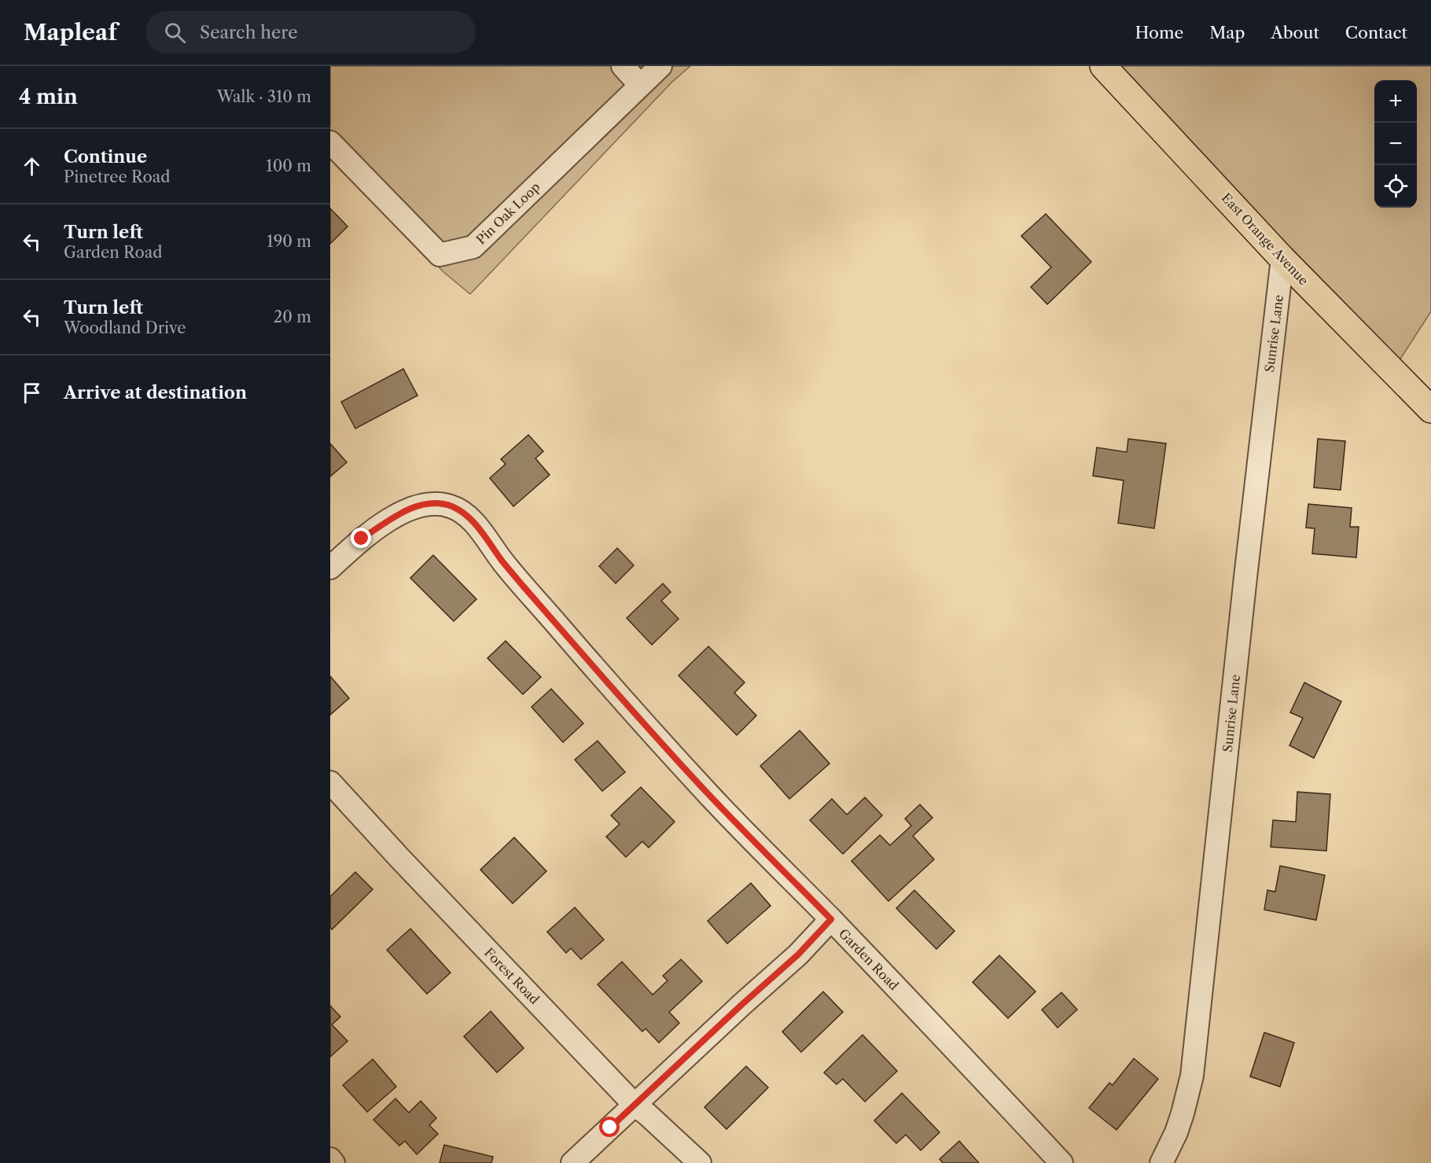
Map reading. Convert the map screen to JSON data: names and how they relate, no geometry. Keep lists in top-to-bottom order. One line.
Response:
{"streets":{"main road":["East Orange Avenue"],"street":["Pin Oak Loop","Sunrise Lane","Garden Road","Forest Road"]},"crossings":[["East Orange Avenue","Sunrise Lane"]],"page":{"header":"Mapleaf","search":"Search here","nav":["Home","Map","About","Contact"],"heading":["4 min","Walk · 310 m"],"map_buttons":["+","−"],"list":[["Continue","Pinetree Road","100 m"],["Turn left","Garden Road","190 m"],["Turn left","Woodland Drive","20 m"],"Arrive at destination"]}}
